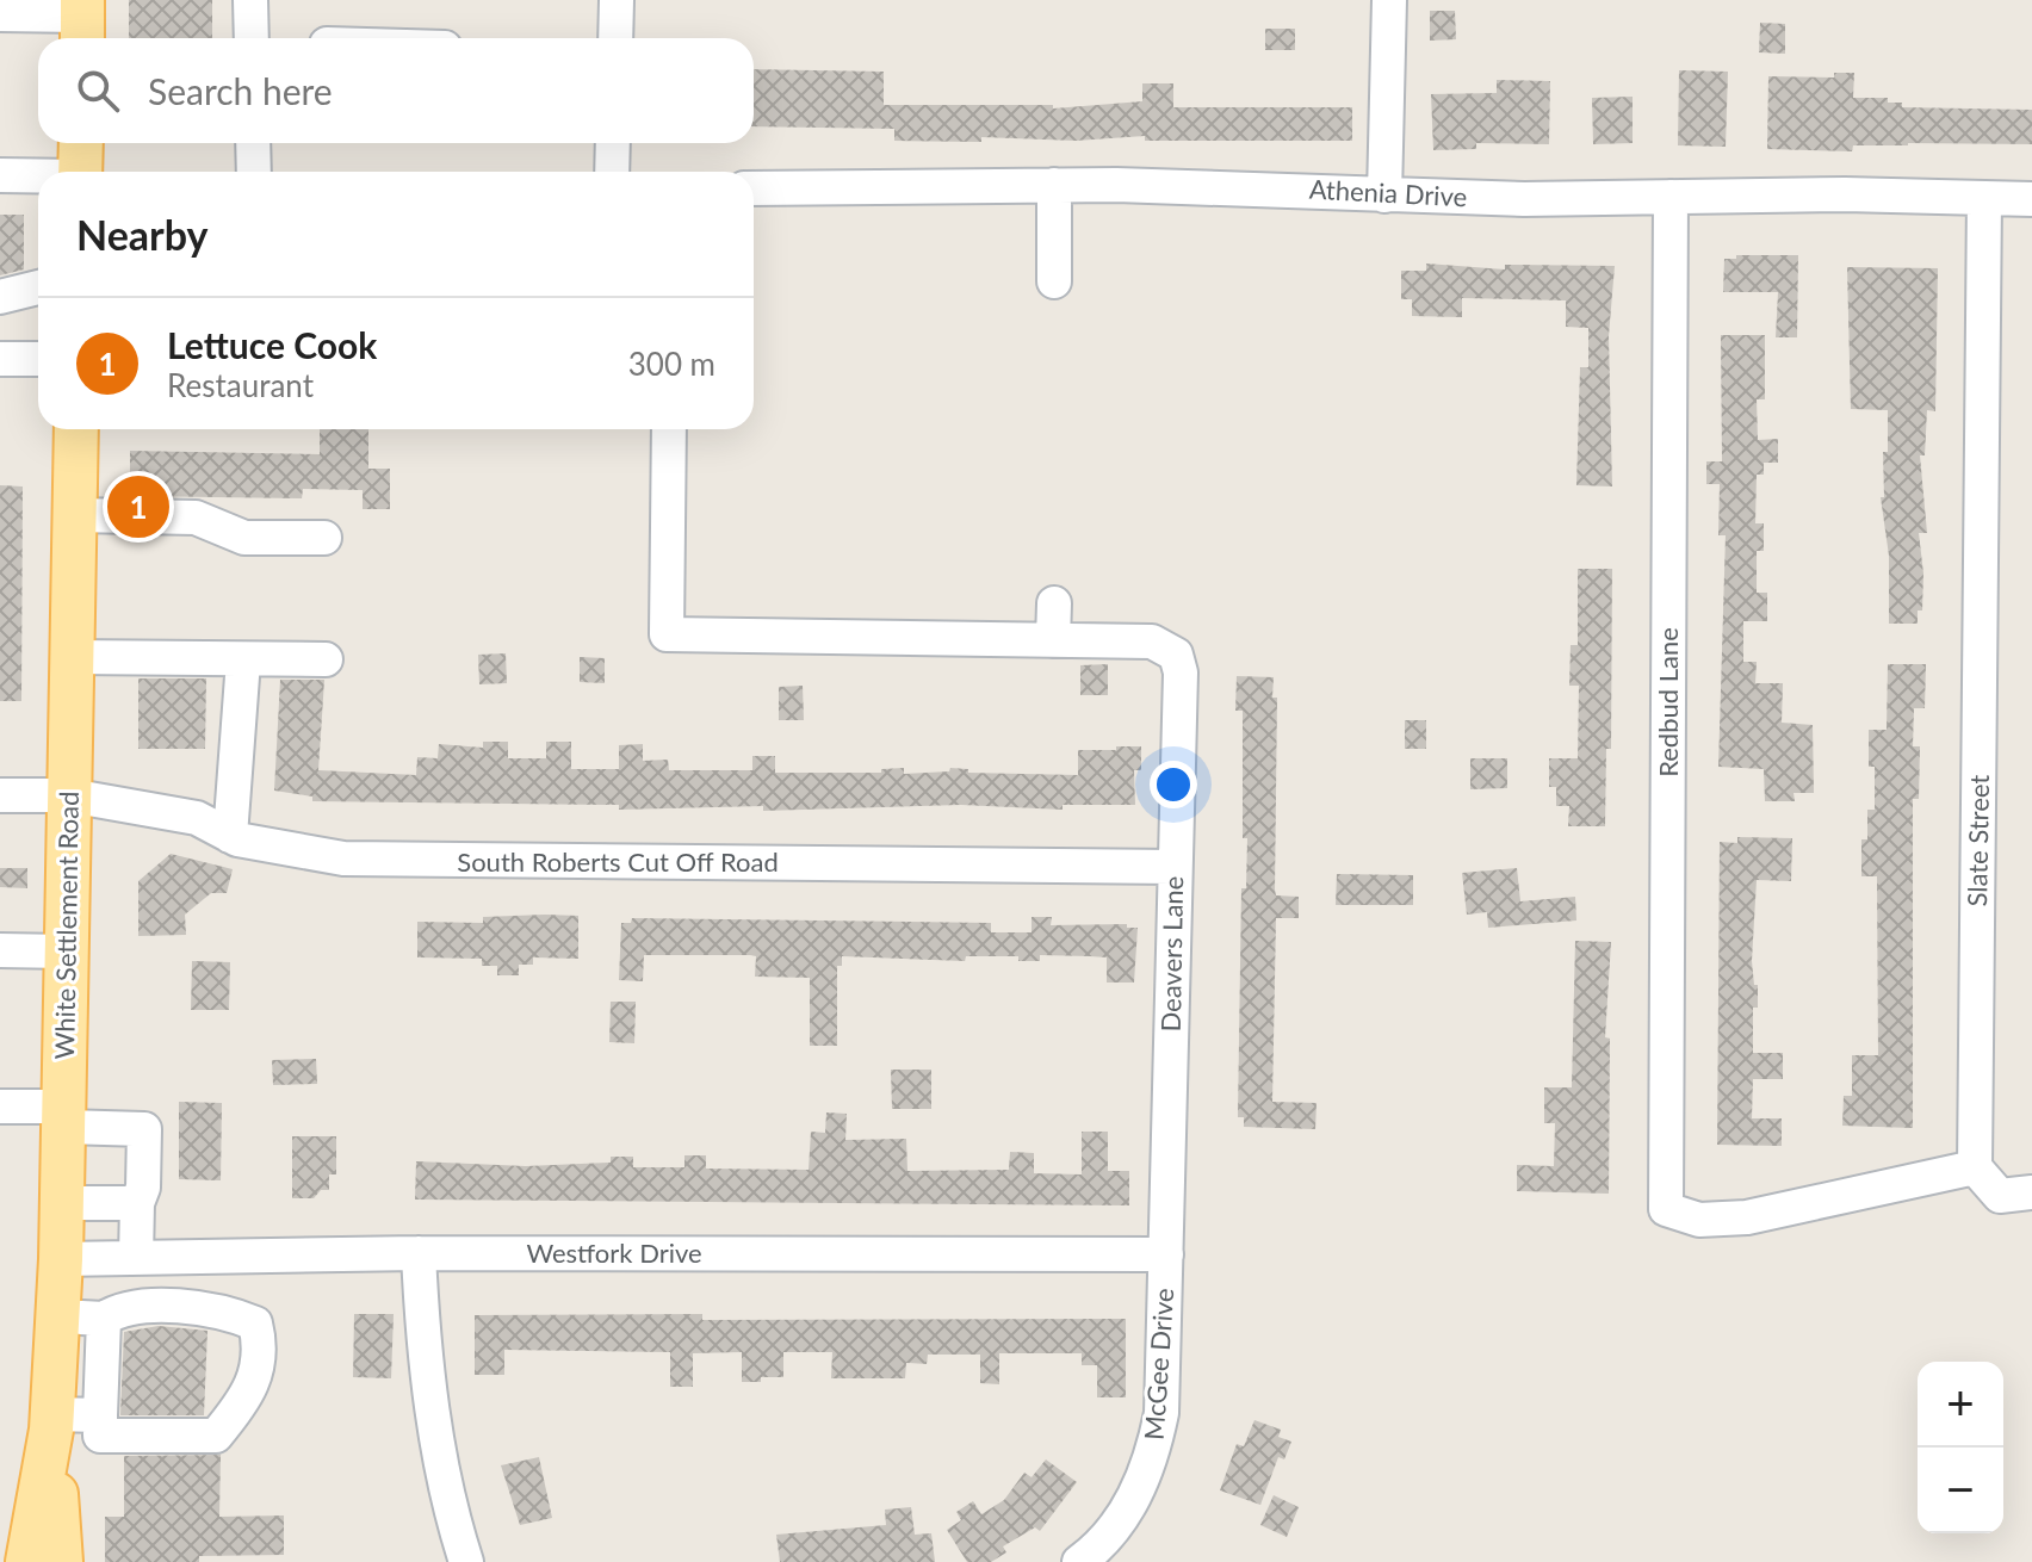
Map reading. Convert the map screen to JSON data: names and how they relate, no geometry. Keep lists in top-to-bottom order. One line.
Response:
{"streets":{"main road":["White Settlement Road"],"street":["Athenia Drive","Redbud Lane","Slate Street","South Roberts Cut Off Road","Deavers Lane","Westfork Drive","McGee Drive"]},"crossings":[["Athenia Drive","Redbud Lane"],["Athenia Drive","Slate Street"],["Redbud Lane","Slate Street"],["South Roberts Cut Off Road","White Settlement Road"],["South Roberts Cut Off Road","Deavers Lane"],["White Settlement Road","Westfork Drive"],["Deavers Lane","Westfork Drive"],["Deavers Lane","McGee Drive"],["Westfork Drive","McGee Drive"]],"page":{"search":"Search here","heading":"Nearby","list":[{"mark":"1","name":"Lettuce Cook","note":"Restaurant","value":"300 m"}],"pins":"1","map_buttons":["+","−"]}}
